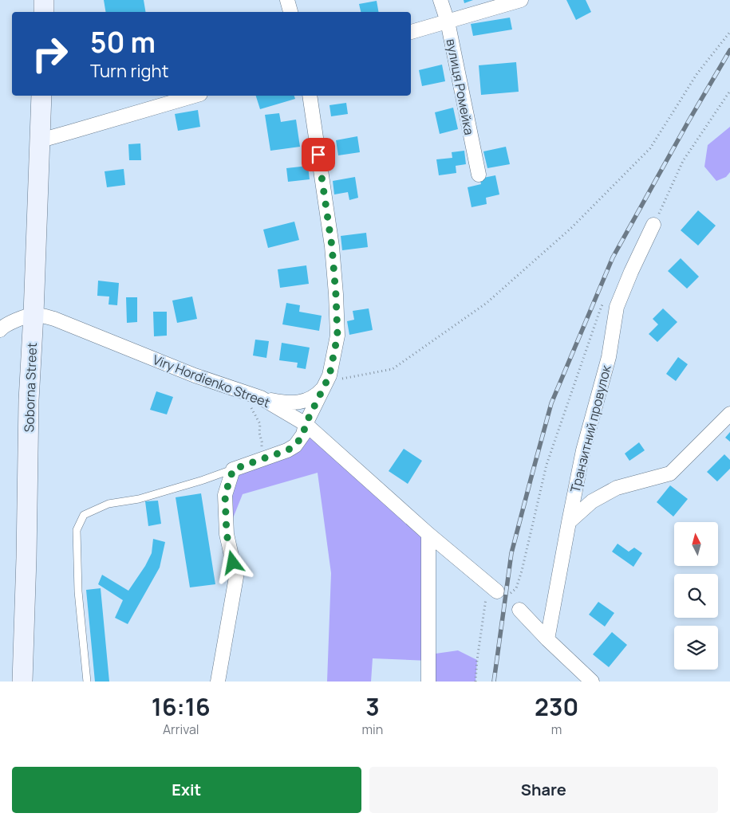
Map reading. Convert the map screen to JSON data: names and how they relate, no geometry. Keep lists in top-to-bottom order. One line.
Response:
{"streets":{"main road":["Soborna Street"],"street":["вулиця Ромейка","Viry Hordienko Street","Транзитний провулок"]},"crossings":[["Viry Hordienko Street","Soborna Street"]],"north":"top","page":{"turn":["50 m","Turn right"],"eta":["16:16","Arrival","3","min","230","m"],"buttons":["Exit","Share"]}}
